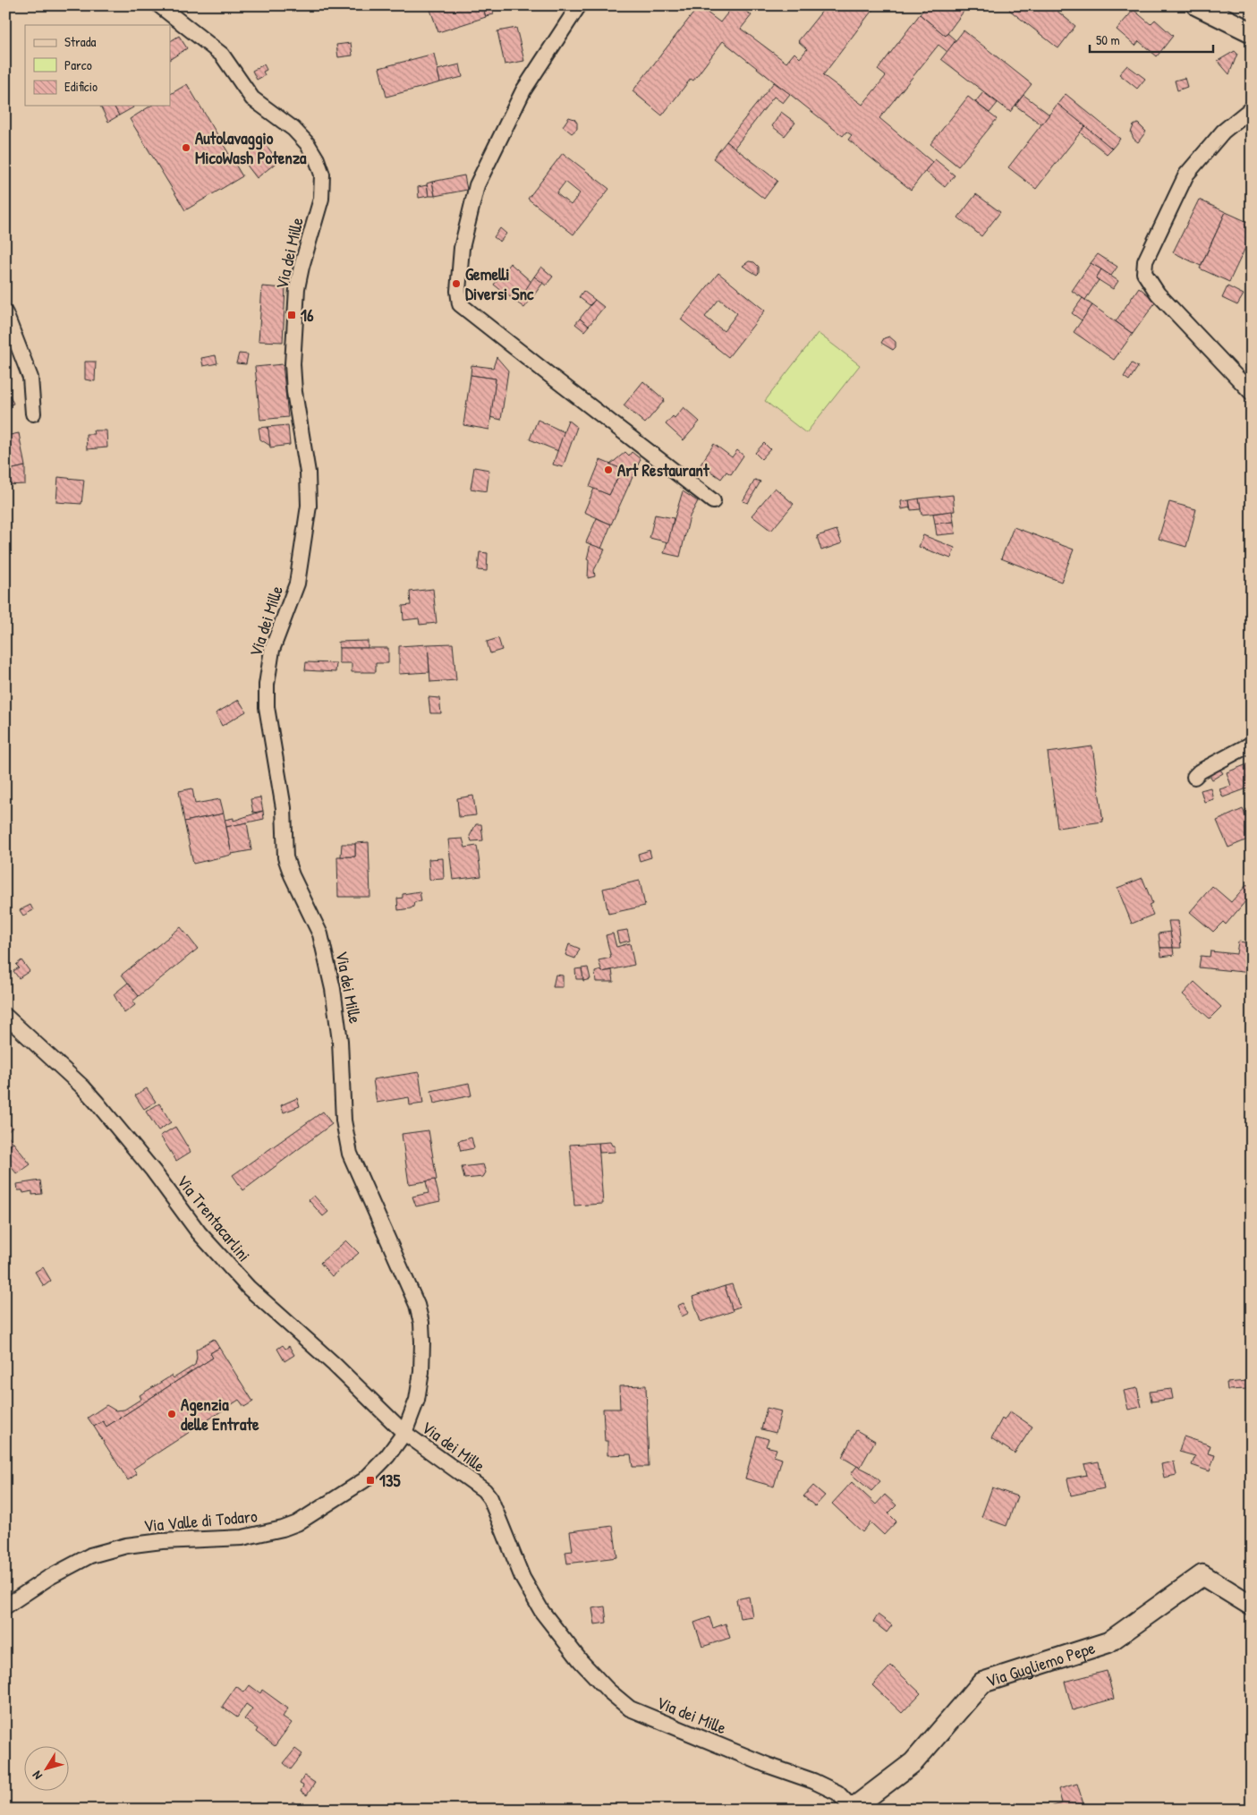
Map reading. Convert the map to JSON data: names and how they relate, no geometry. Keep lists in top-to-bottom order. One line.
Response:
{"streets":{"street":["Via dei Mille","Via Trentacarlini","Via Valle di Todaro","Via Gugliemo Pepe"]},"crossings":[["Via dei Mille","Via Trentacarlini"],["Via dei Mille","Via Valle di Todaro"],["Via dei Mille","Via Gugliemo Pepe"],["Via Trentacarlini","Via Valle di Todaro"]],"places":{"other":["Autolavaggio MicoWash Potenza","Gemelli Diversi Snc","Art Restaurant","Agenzia delle Entrate"],"transit":["16","135"]},"legend":["Strada","Parco","Edificio"],"scale_bar":"50 m","north":"bottom left"}
